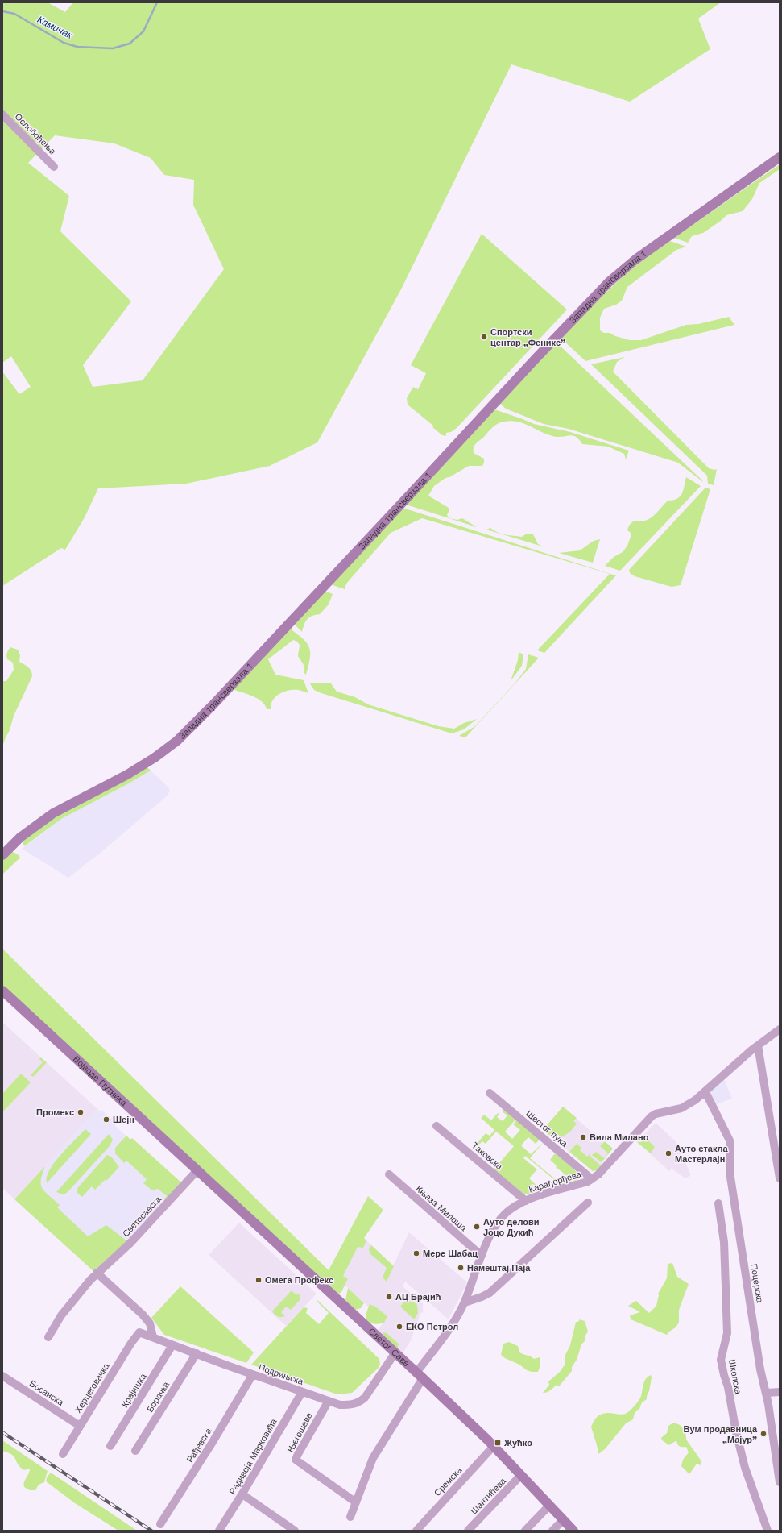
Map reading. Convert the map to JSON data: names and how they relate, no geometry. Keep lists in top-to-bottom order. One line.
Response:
{"streets":{"main road":["Западна трансверзала 1","Војводе Путника","Светог Саве"],"street":["Ослобођења","Шестог пука","Таковска","Карађорђева","Књаза Милоша","Светосавска","Поцерска","Подрињска","Школска","Херцеговачка","Крајишка","Босанска","Борачка","Његошева","Рађевска","Радивоја Марковића","Сремска","Шантићева"]},"crossings":[["Војводе Путника","Светосавска"],["Војводе Путника","Светог Саве"],["Шестог пука","Карађорђева"],["Таковска","Карађорђева"],["Карађорђева","Књаза Милоша"],["Карађорђева","Поцерска"],["Карађорђева","Светог Саве"],["Светосавска","Светог Саве"],["Светог Саве","Подрињска"],["Светог Саве","Сремска"],["Светог Саве","Шантићева"],["Подрињска","Херцеговачка"],["Подрињска","Крајишка"],["Подрињска","Борачка"],["Подрињска","Његошева"],["Подрињска","Рађевска"],["Подрињска","Радивоја Марковића"],["Херцеговачка","Босанска"]],"water":["Камичак"],"places":{"other":["Спортски центар „Феникс”","Промекс","Шејн","Вила Милано","Ауто стакла Мастерлајн","Ауто делови Јоцо Дукић","Мере Шабац","Намештај Паја","Омега Профекс","АЦ Брајић","ЕКО Петрол","Вум продавница „Мајур”"],"transit":["Жућко"]}}
